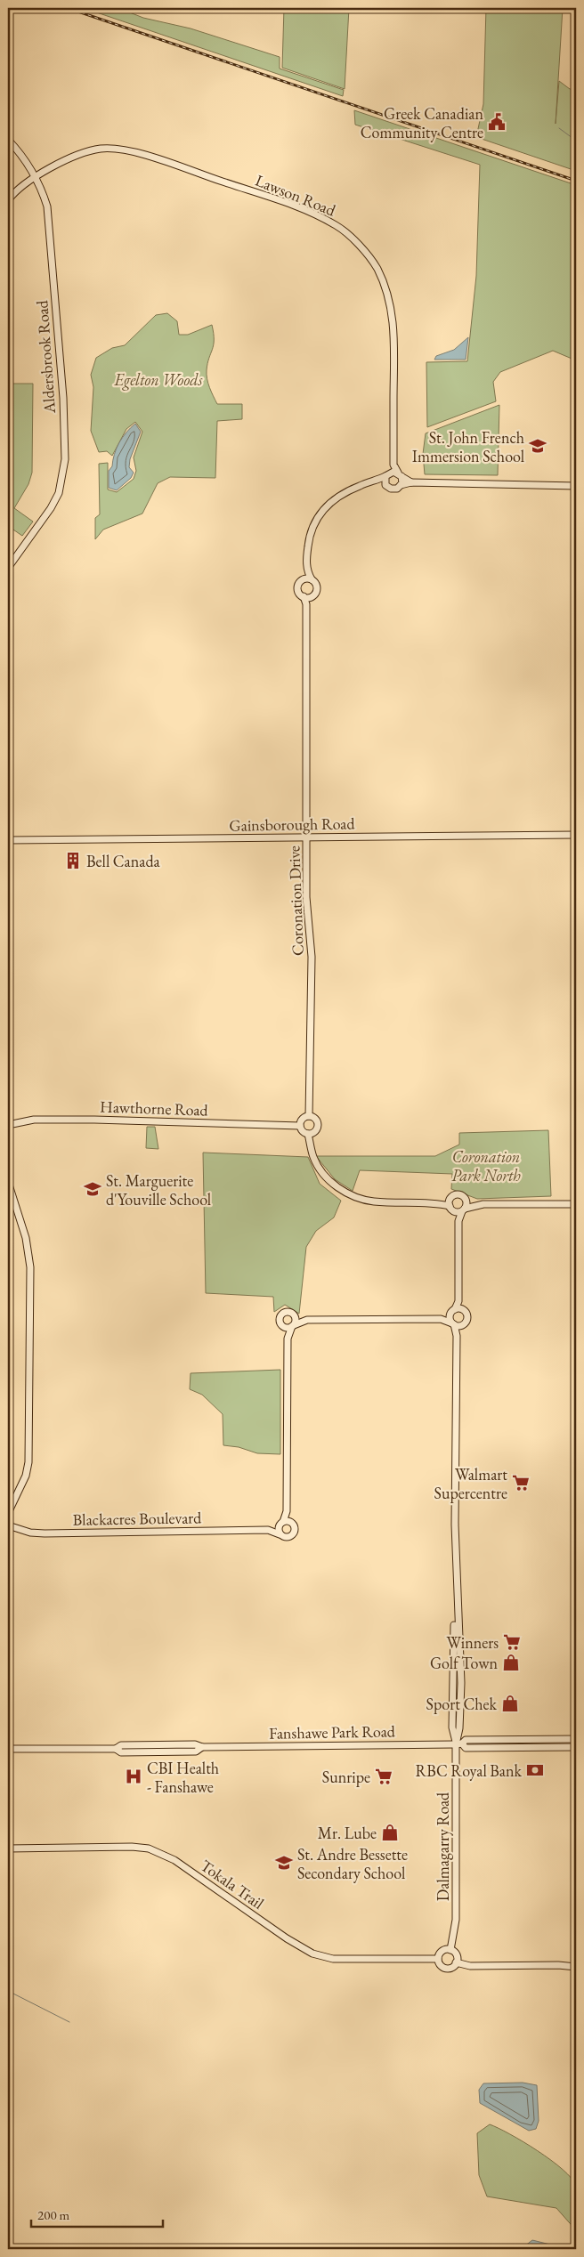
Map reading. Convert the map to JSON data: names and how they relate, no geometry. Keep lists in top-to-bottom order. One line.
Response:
{"streets":{"street":["Lawson Road","Aldersbrook Road","Gainsborough Road","Coronation Drive","Hawthorne Road","Blackacres Boulevard","Fanshawe Park Road","Dalmagarry Road","Tokala Trail"]},"crossings":[["Lawson Road","Aldersbrook Road"],["Gainsborough Road","Coronation Drive"],["Coronation Drive","Hawthorne Road"],["Fanshawe Park Road","Dalmagarry Road"],["Dalmagarry Road","Tokala Trail"]],"parks":["Egelton Woods","Coronation Park North"],"places":{"public building":["Greek Canadian Community Centre"],"school or university":["St. John French Immersion School","St. Marguerite d'Youville School","St. Andre Bessette Secondary School"],"building":["Bell Canada"],"supermarket":["Walmart Supercentre","Winners","Sunripe"],"shop":["Golf Town","Sport Chek","Mr. Lube"],"bank":["RBC Royal Bank"],"hospital":["CBI Health - Fanshawe"]},"scale_bar":"200 m"}
